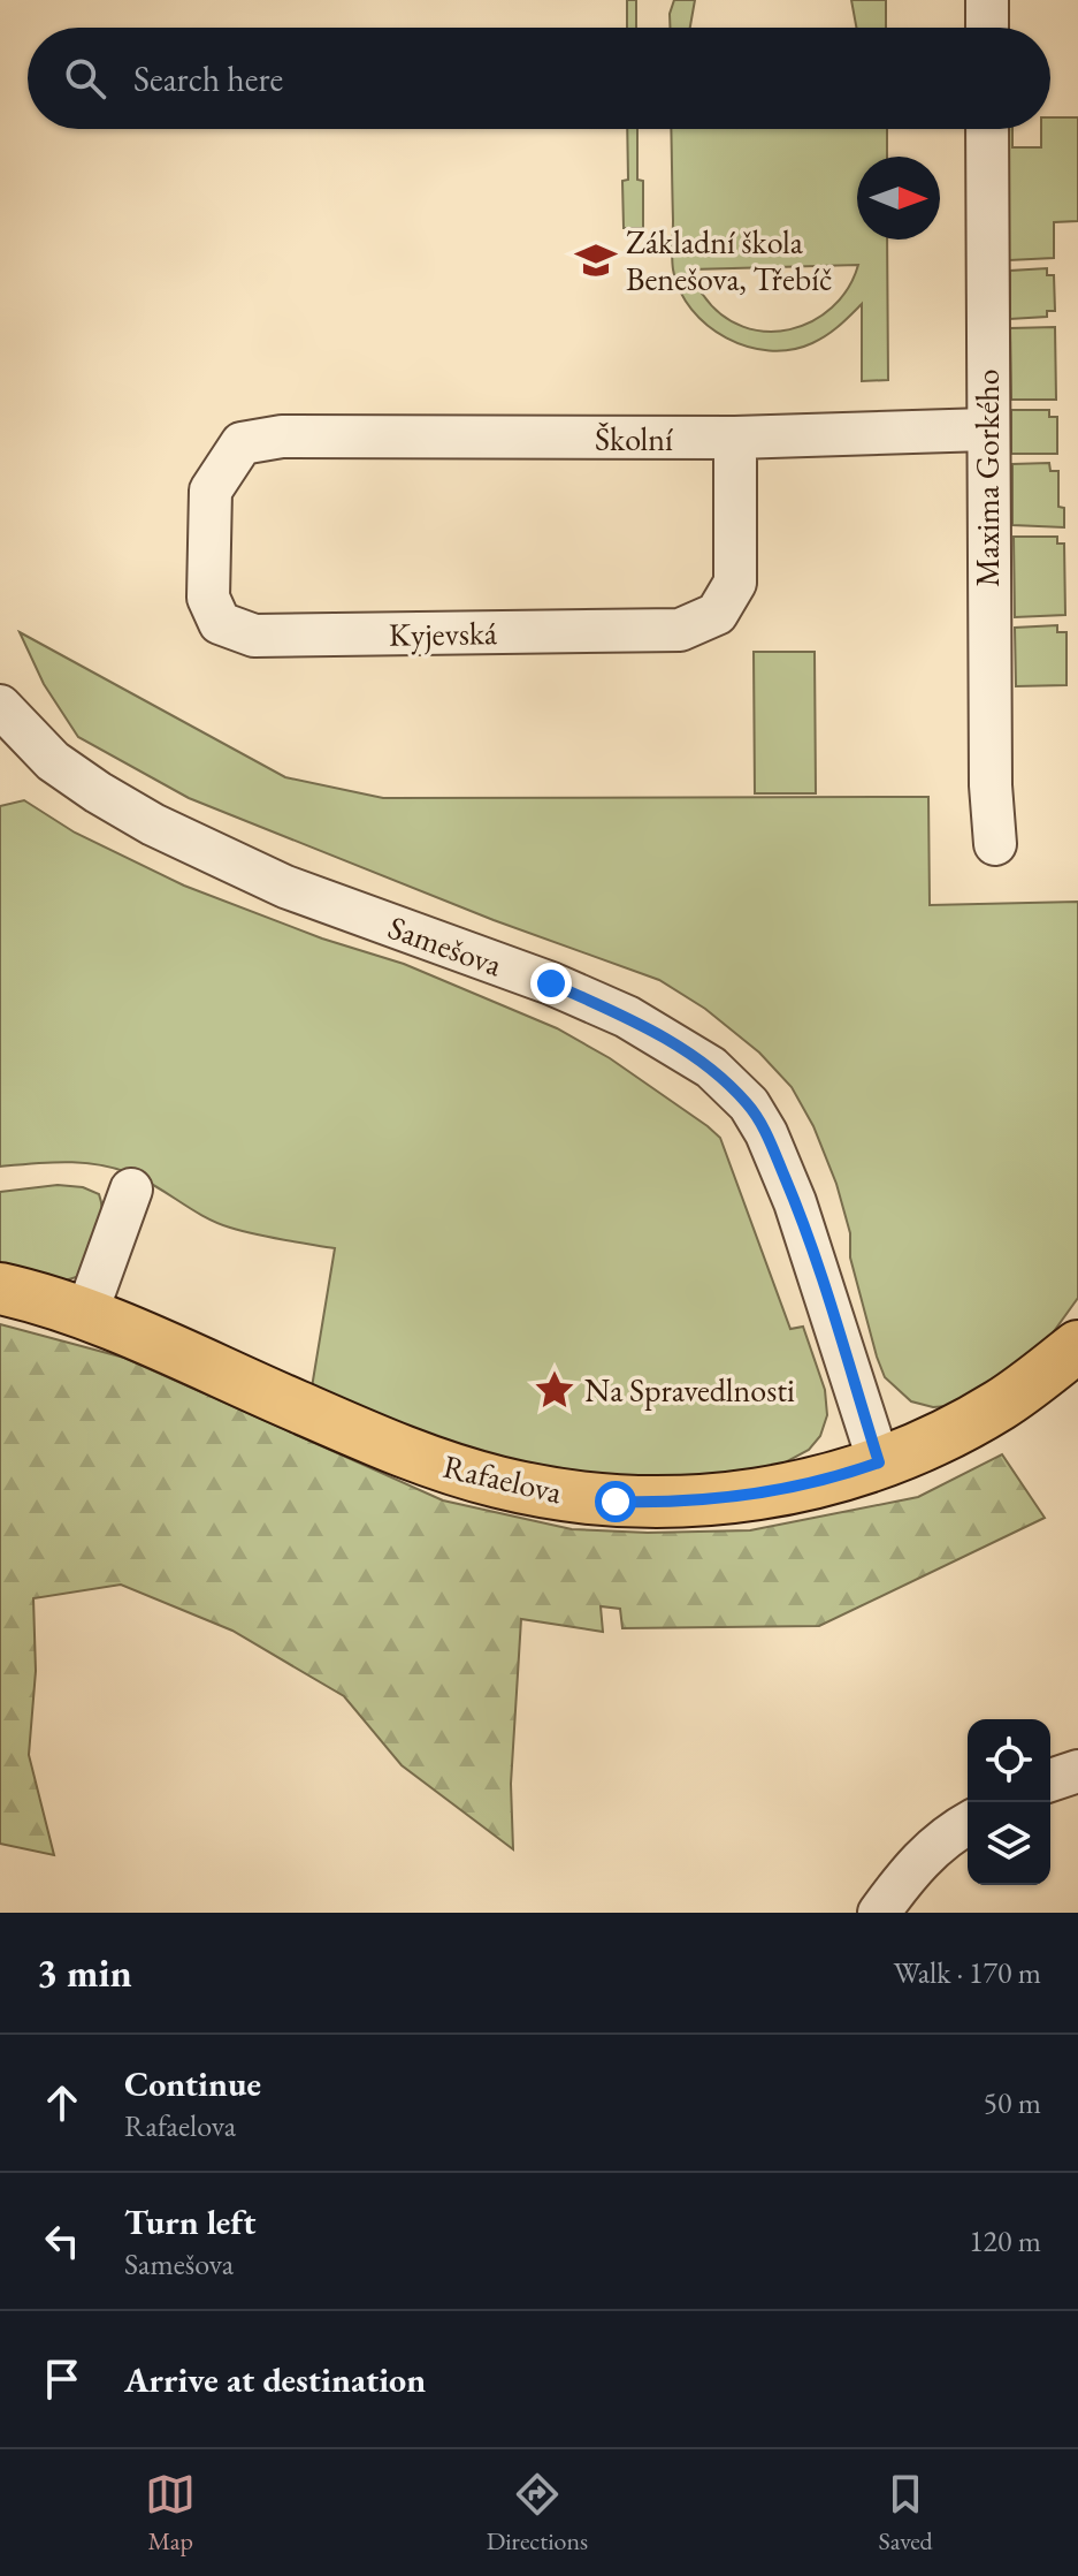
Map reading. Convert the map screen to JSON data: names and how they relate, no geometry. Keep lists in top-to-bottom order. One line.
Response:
{"streets":{"main road":["Rafaelova"],"street":["Školní","Maxima Gorkého","Kyjevská","Samešova"]},"crossings":[["Školní","Maxima Gorkého"],["Školní","Kyjevská"],["Samešova","Rafaelova"]],"places":{"school or university":["Základní škola Benešova, Třebíč"],"place":["Na Spravedlnosti"]},"north":"right","page":{"search":"Search here","heading":["3 min","Walk · 170 m"],"list":[["Continue","Rafaelova","50 m"],["Turn left","Samešova","120 m"],"Arrive at destination"],"nav":["Map","Directions","Saved"]}}
